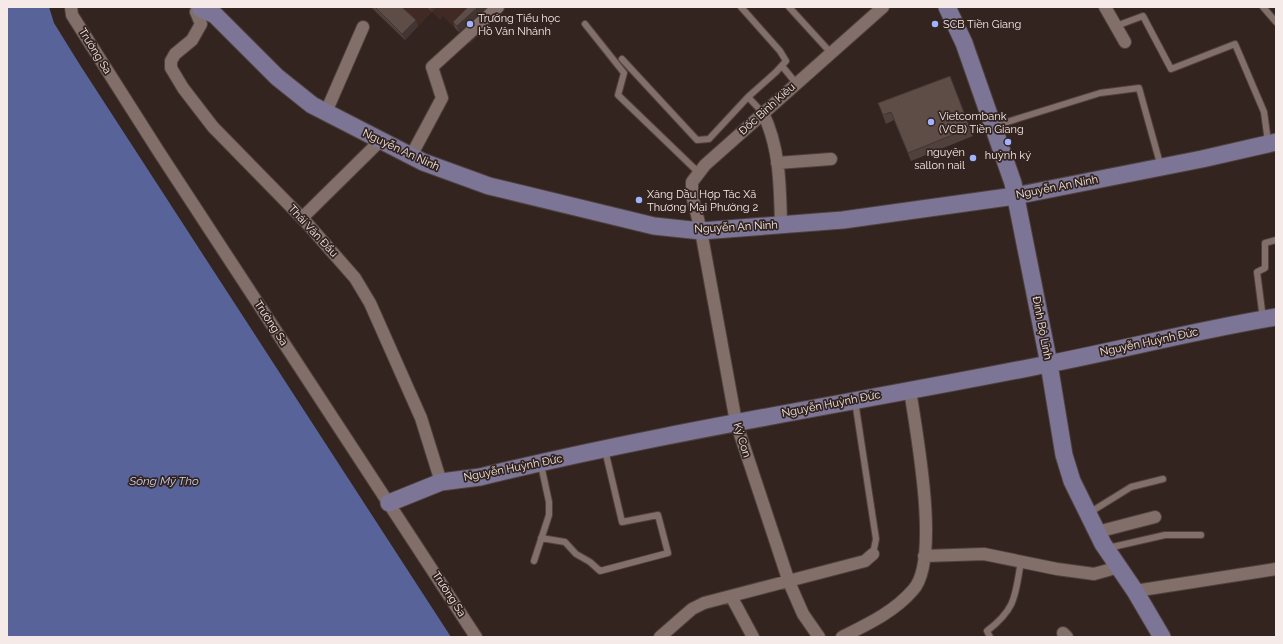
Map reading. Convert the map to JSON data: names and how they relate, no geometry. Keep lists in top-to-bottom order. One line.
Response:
{"streets":{"street":["Trường Sa","Đốc Binh Kiều","Nguyễn An Ninh","Thái Văn Đẩu","Đinh Bộ Lĩnh","Nguyễn Huỳnh Đức","Ký Con"]},"crossings":[["Trường Sa","Nguyễn Huỳnh Đức"],["Đốc Binh Kiều","Nguyễn An Ninh"],["Đốc Binh Kiều","Ký Con"],["Nguyễn An Ninh","Thái Văn Đẩu"],["Nguyễn An Ninh","Đinh Bộ Lĩnh"],["Nguyễn An Ninh","Ký Con"],["Thái Văn Đẩu","Nguyễn Huỳnh Đức"],["Đinh Bộ Lĩnh","Nguyễn Huỳnh Đức"],["Nguyễn Huỳnh Đức","Ký Con"]],"water":["Sông Mỹ Tho"],"places":["Trường Tiểu học Hồ Văn Nhánh","SCB Tiền Giang","Vietcombank (VCB) Tiền Giang","huỳnh ký","nguyên sallon nail","Xăng Dầu Hợp Tác Xã Thương Mại Phường 2"]}
